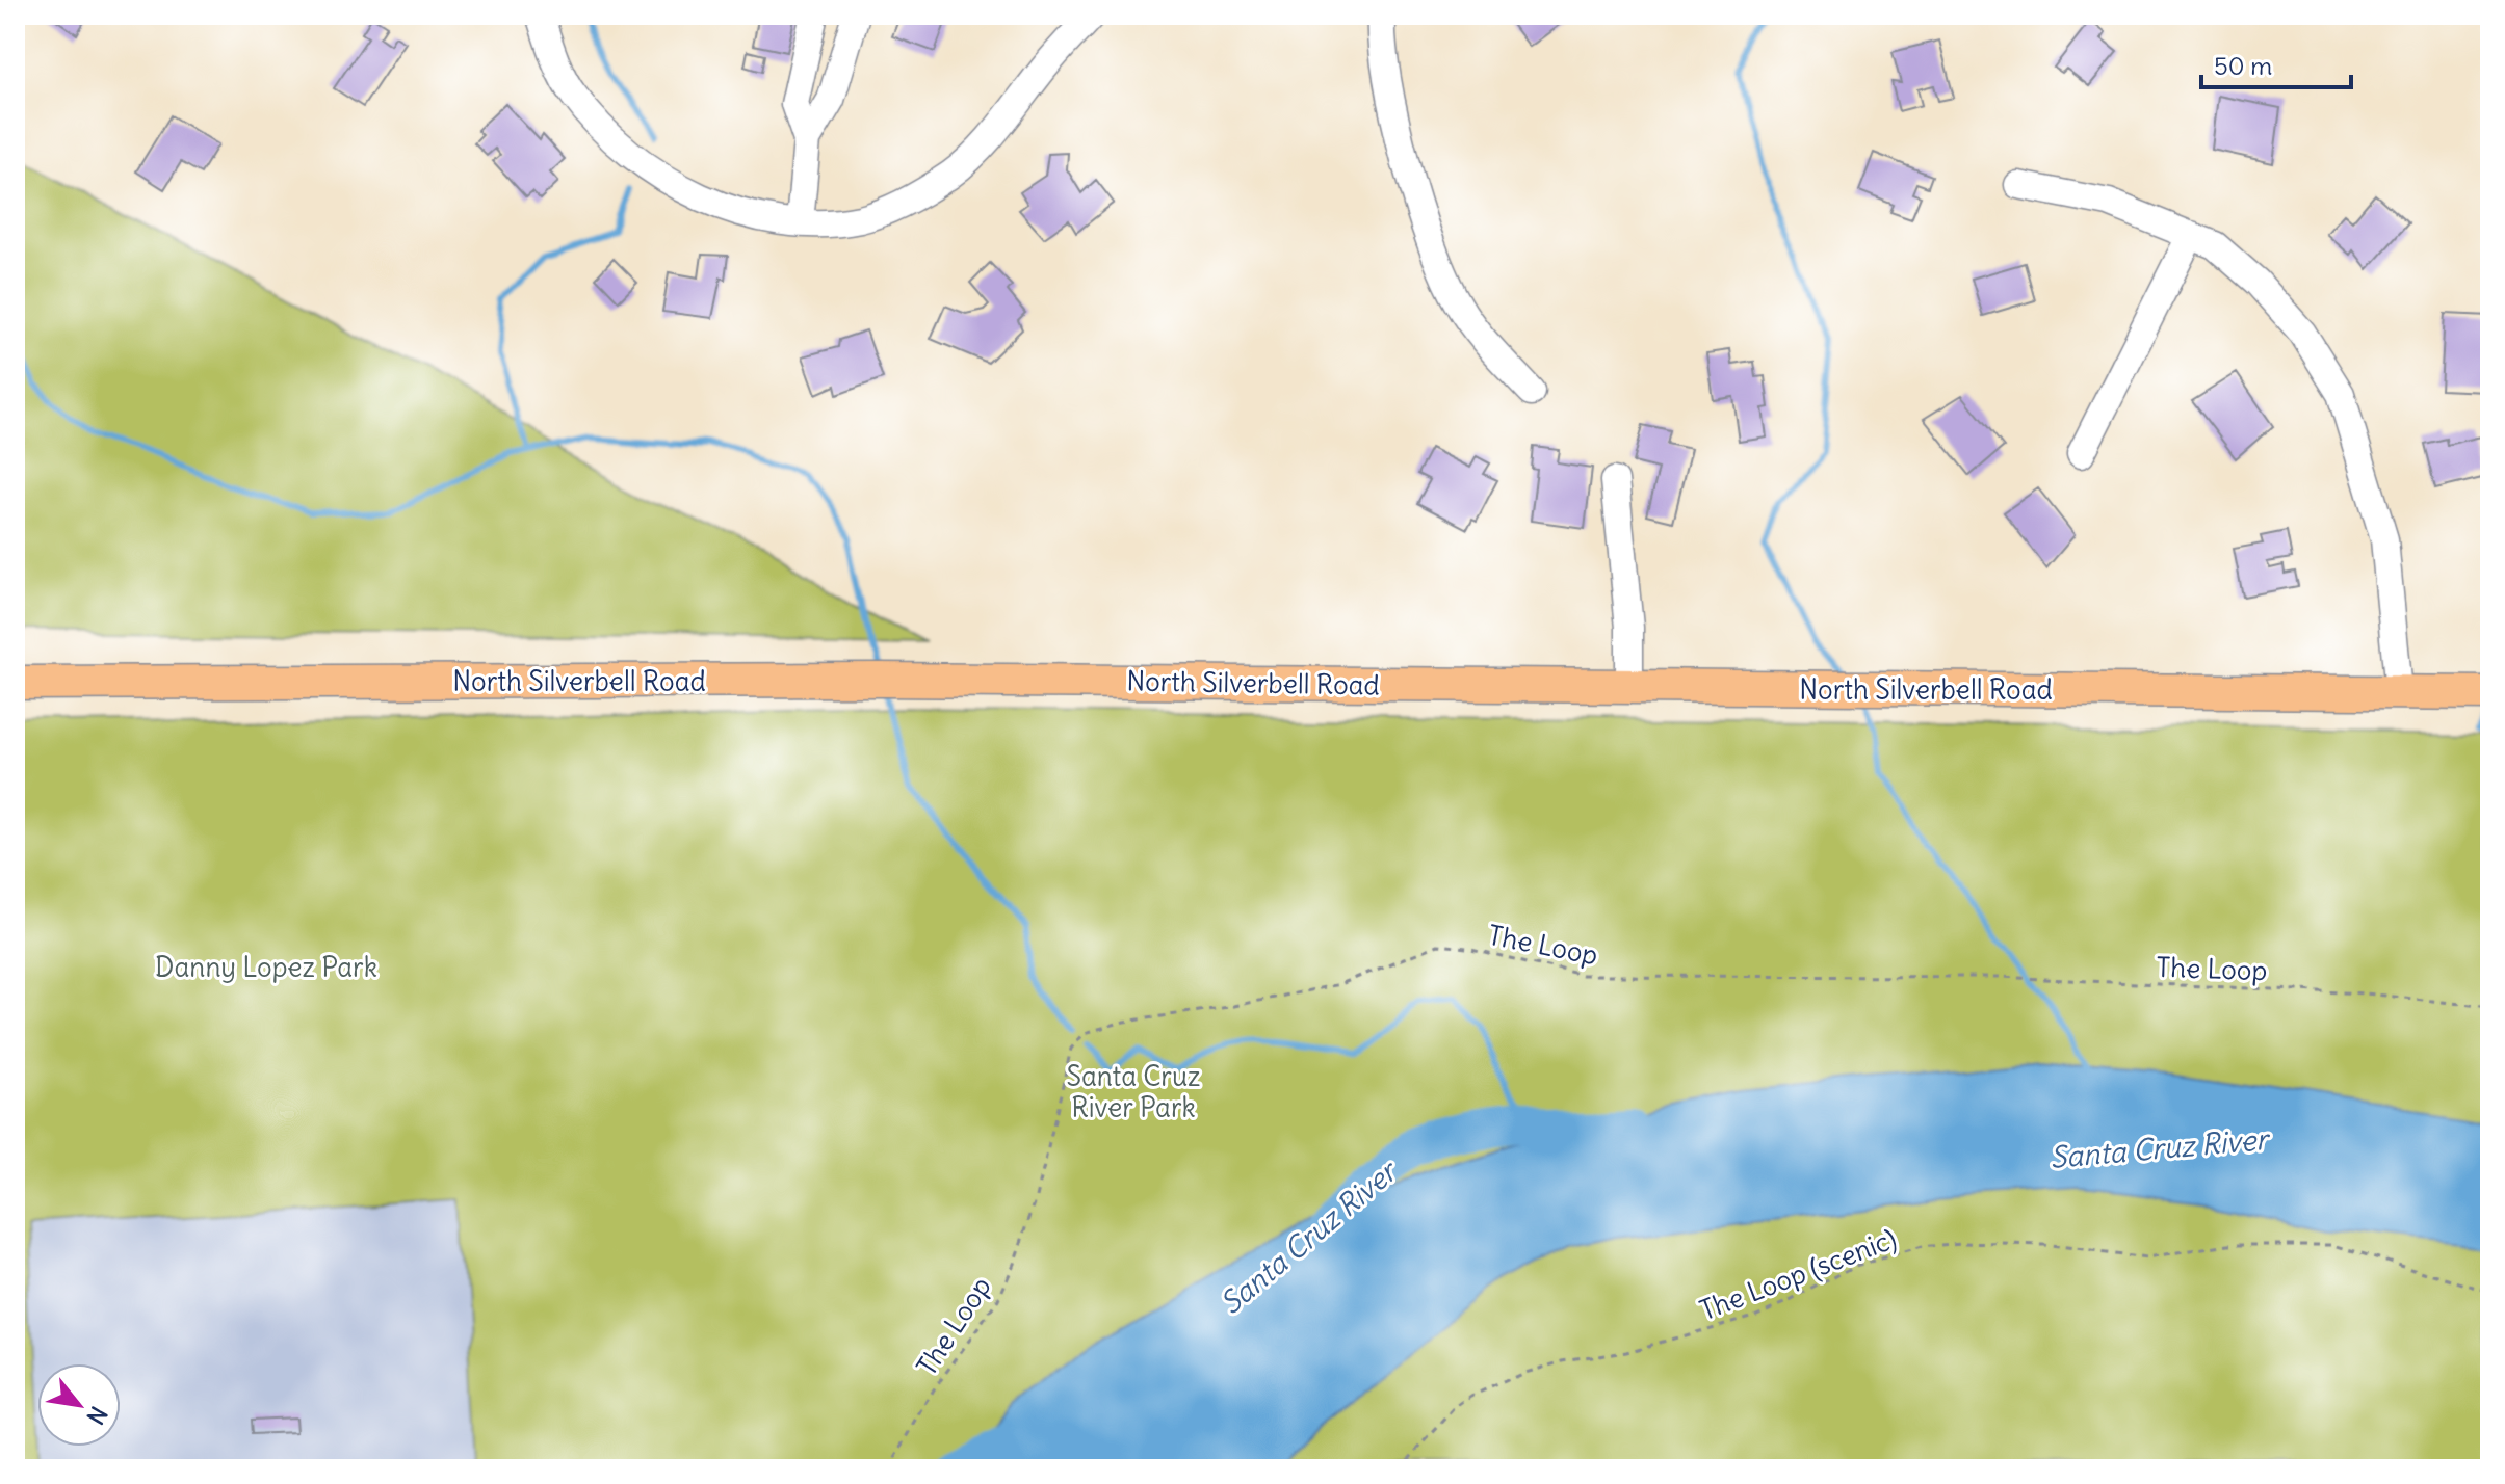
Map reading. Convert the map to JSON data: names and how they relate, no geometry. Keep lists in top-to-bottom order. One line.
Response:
{"streets":{"main road":["North Silverbell Road"],"path":["The Loop","The Loop (scenic)"]},"water":["Santa Cruz River"],"parks":["Danny Lopez Park","Santa Cruz River Park"],"scale_bar":"50 m","north":"bottom right"}
